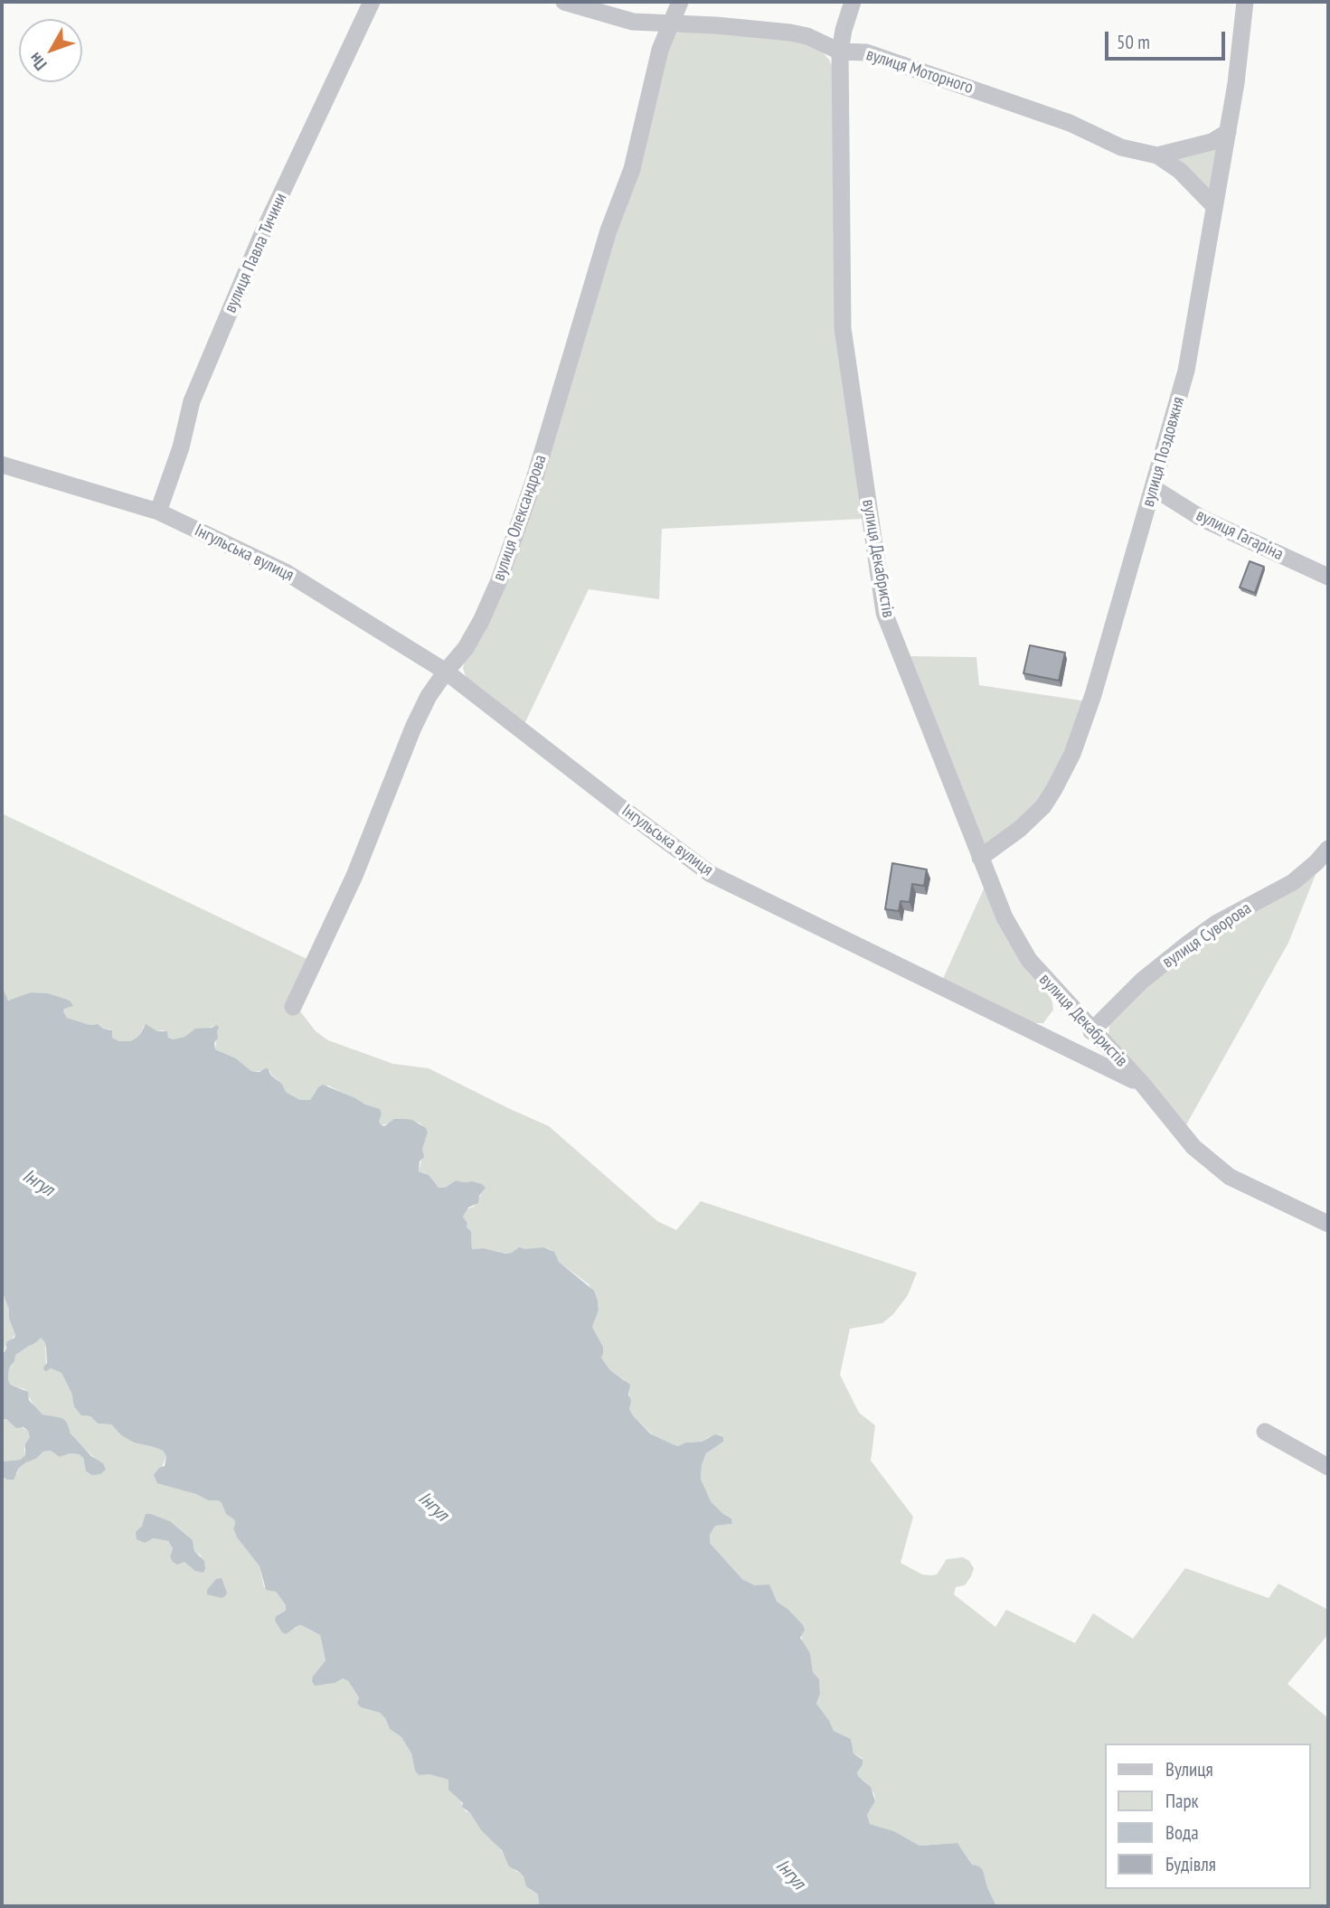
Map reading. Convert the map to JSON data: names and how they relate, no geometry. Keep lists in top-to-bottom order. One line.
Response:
{"streets":{"street":["вулиця Моторного","вулиця Павла Тичини","вулиця Поздовжня","вулиця Олександрова","вулиця Гагаріна","Інгульська вулиця","вулиця Декабристів","вулиця Суворова"]},"crossings":[["вулиця Моторного","вулиця Поздовжня"],["вулиця Моторного","вулиця Олександрова"],["вулиця Моторного","вулиця Декабристів"],["вулиця Павла Тичини","Інгульська вулиця"],["вулиця Поздовжня","вулиця Гагаріна"],["вулиця Поздовжня","вулиця Декабристів"],["вулиця Олександрова","Інгульська вулиця"],["Інгульська вулиця","вулиця Декабристів"],["вулиця Декабристів","вулиця Суворова"]],"water":["Інгул"],"legend":["Вулиця","Парк","Вода","Будівля"],"scale_bar":"50 m","north":"bottom left"}
